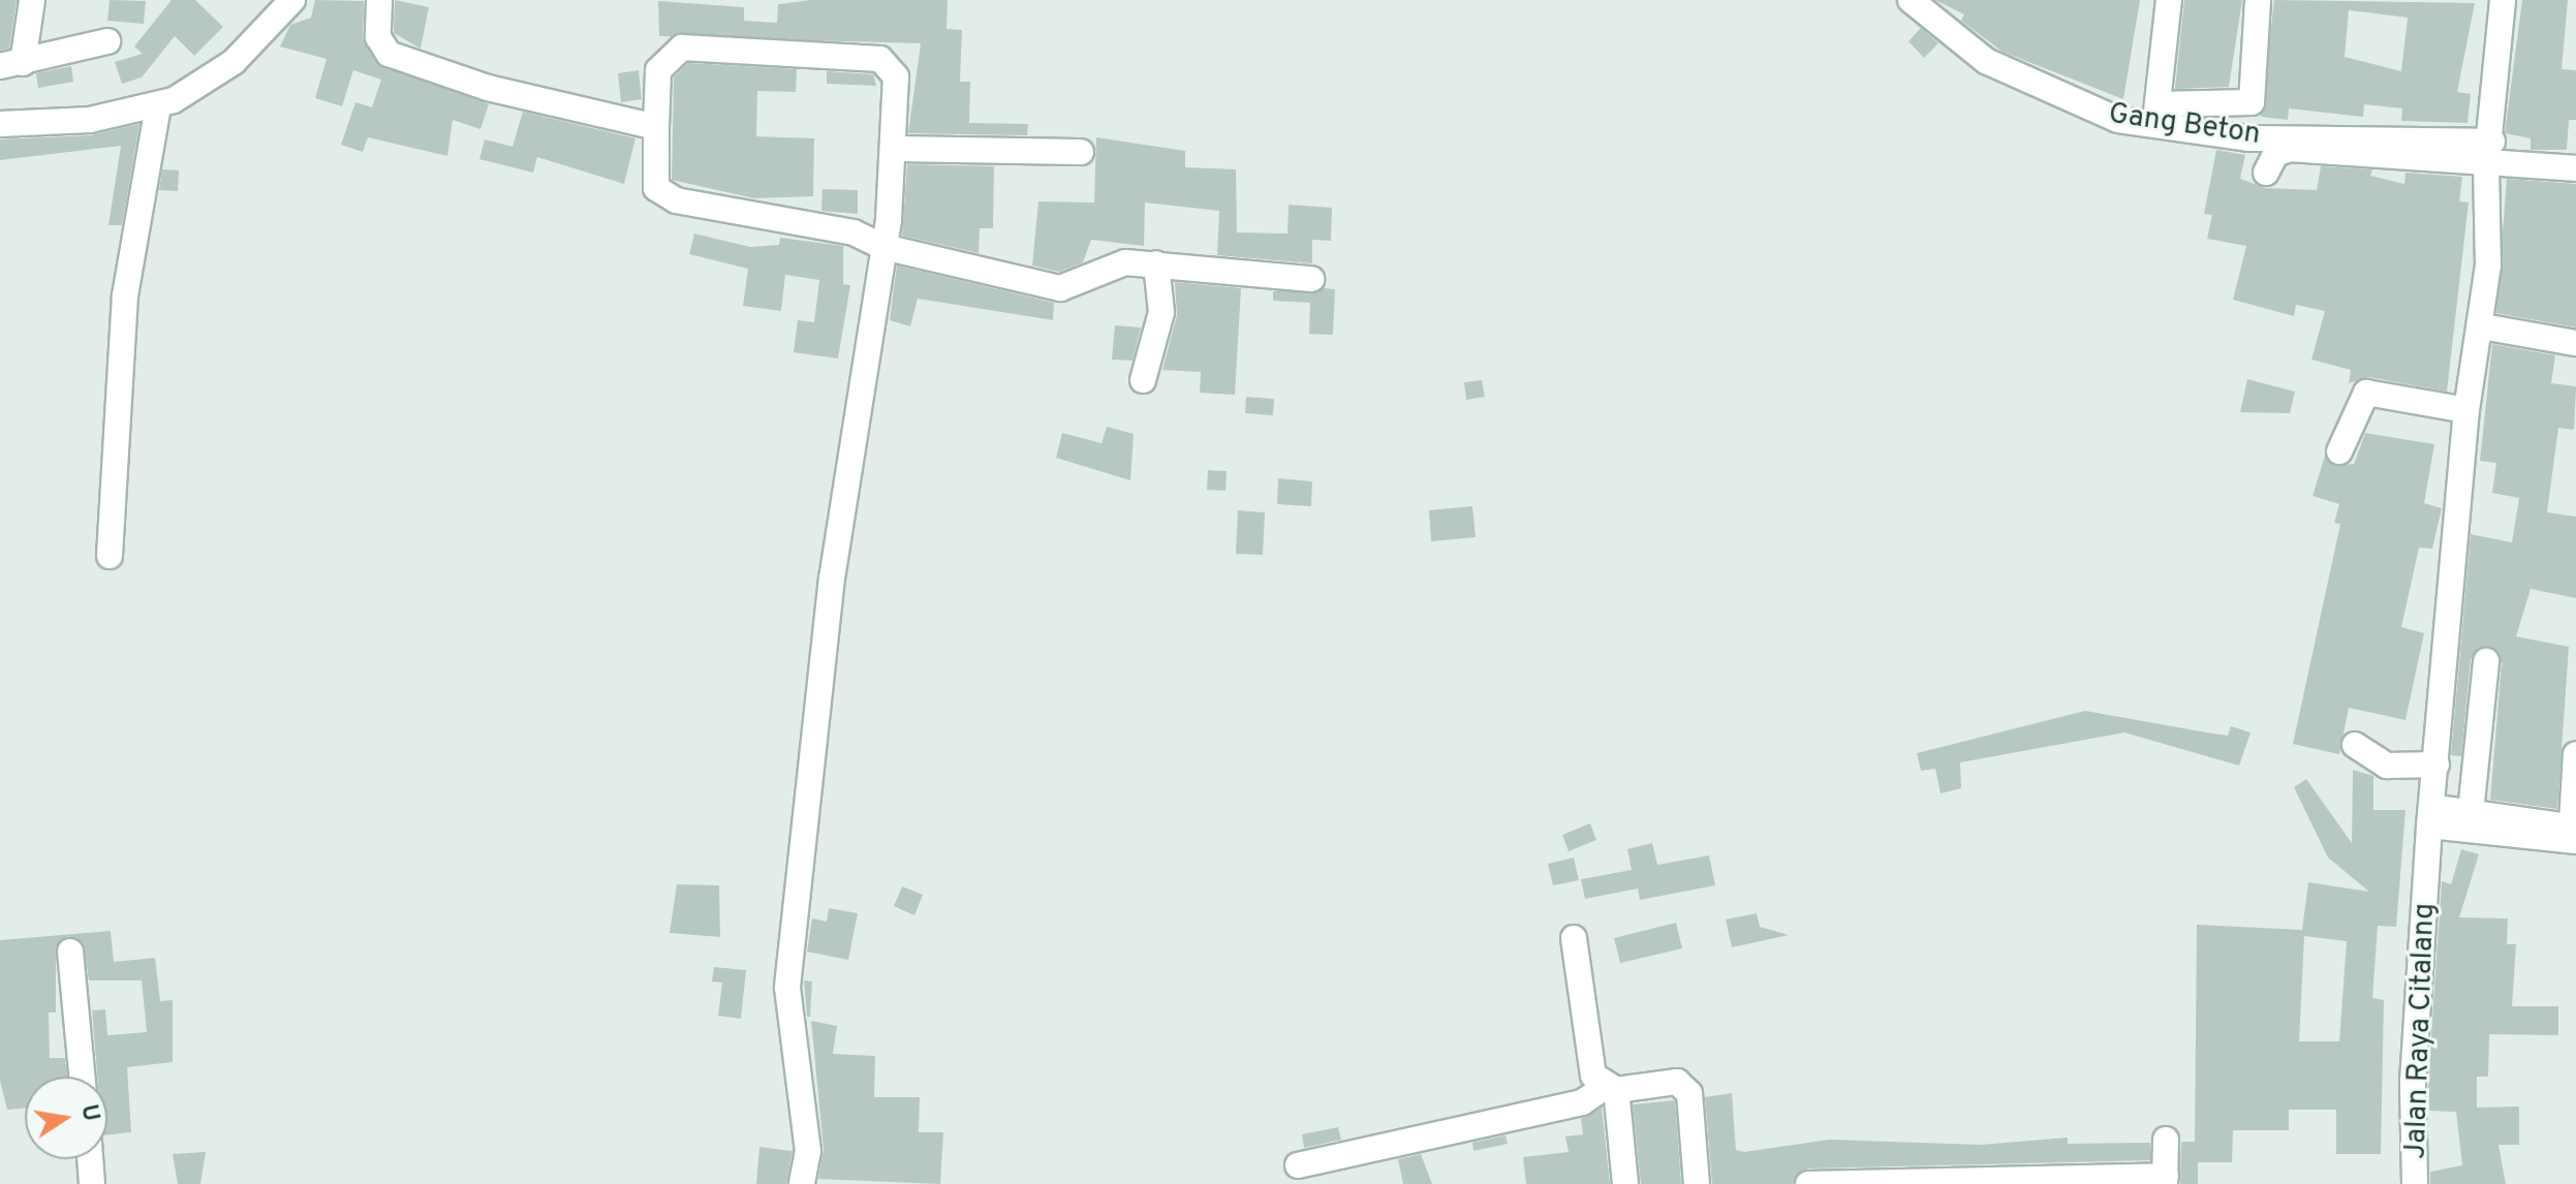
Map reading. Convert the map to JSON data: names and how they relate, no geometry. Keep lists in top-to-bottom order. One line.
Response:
{"streets":{"street":["Gang Beton","Jalan Raya Citalang"]},"crossings":[["Gang Beton","Jalan Raya Citalang"]],"north":"right"}
